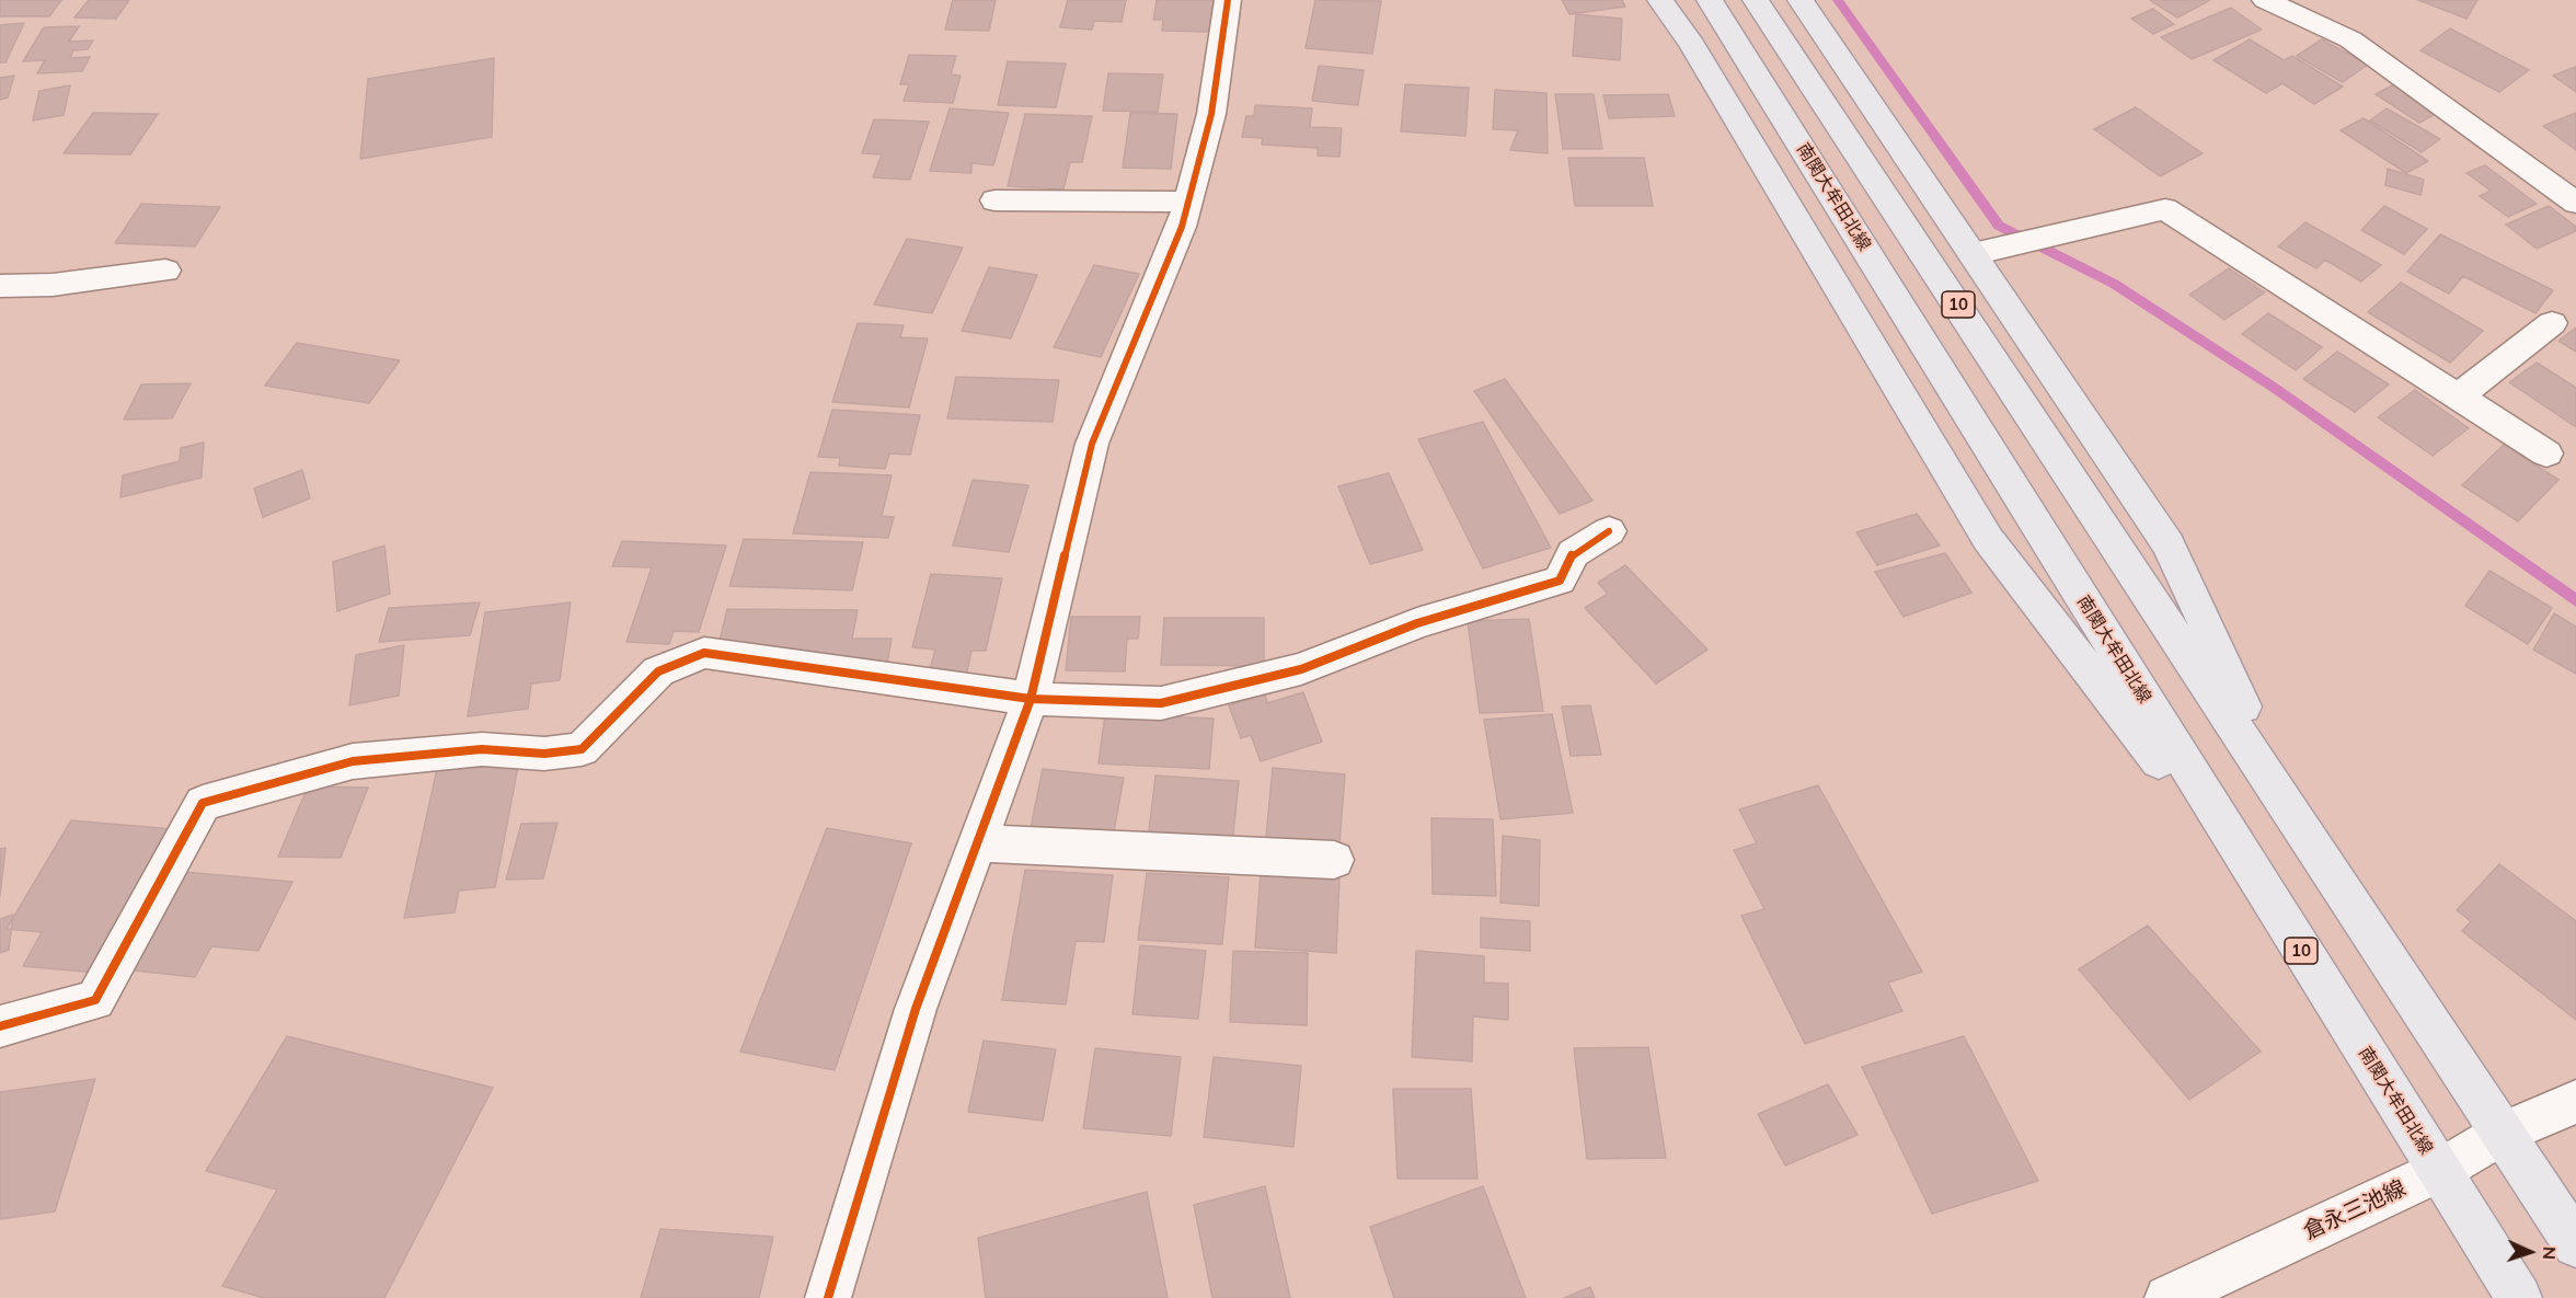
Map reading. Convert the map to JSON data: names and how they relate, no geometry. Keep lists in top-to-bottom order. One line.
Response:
{"streets":{"main road":["南関大牟田北線","10"],"street":["倉永三池線"]},"crossings":[["南関大牟田北線","倉永三池線"],["10","倉永三池線"]],"north":"right"}
